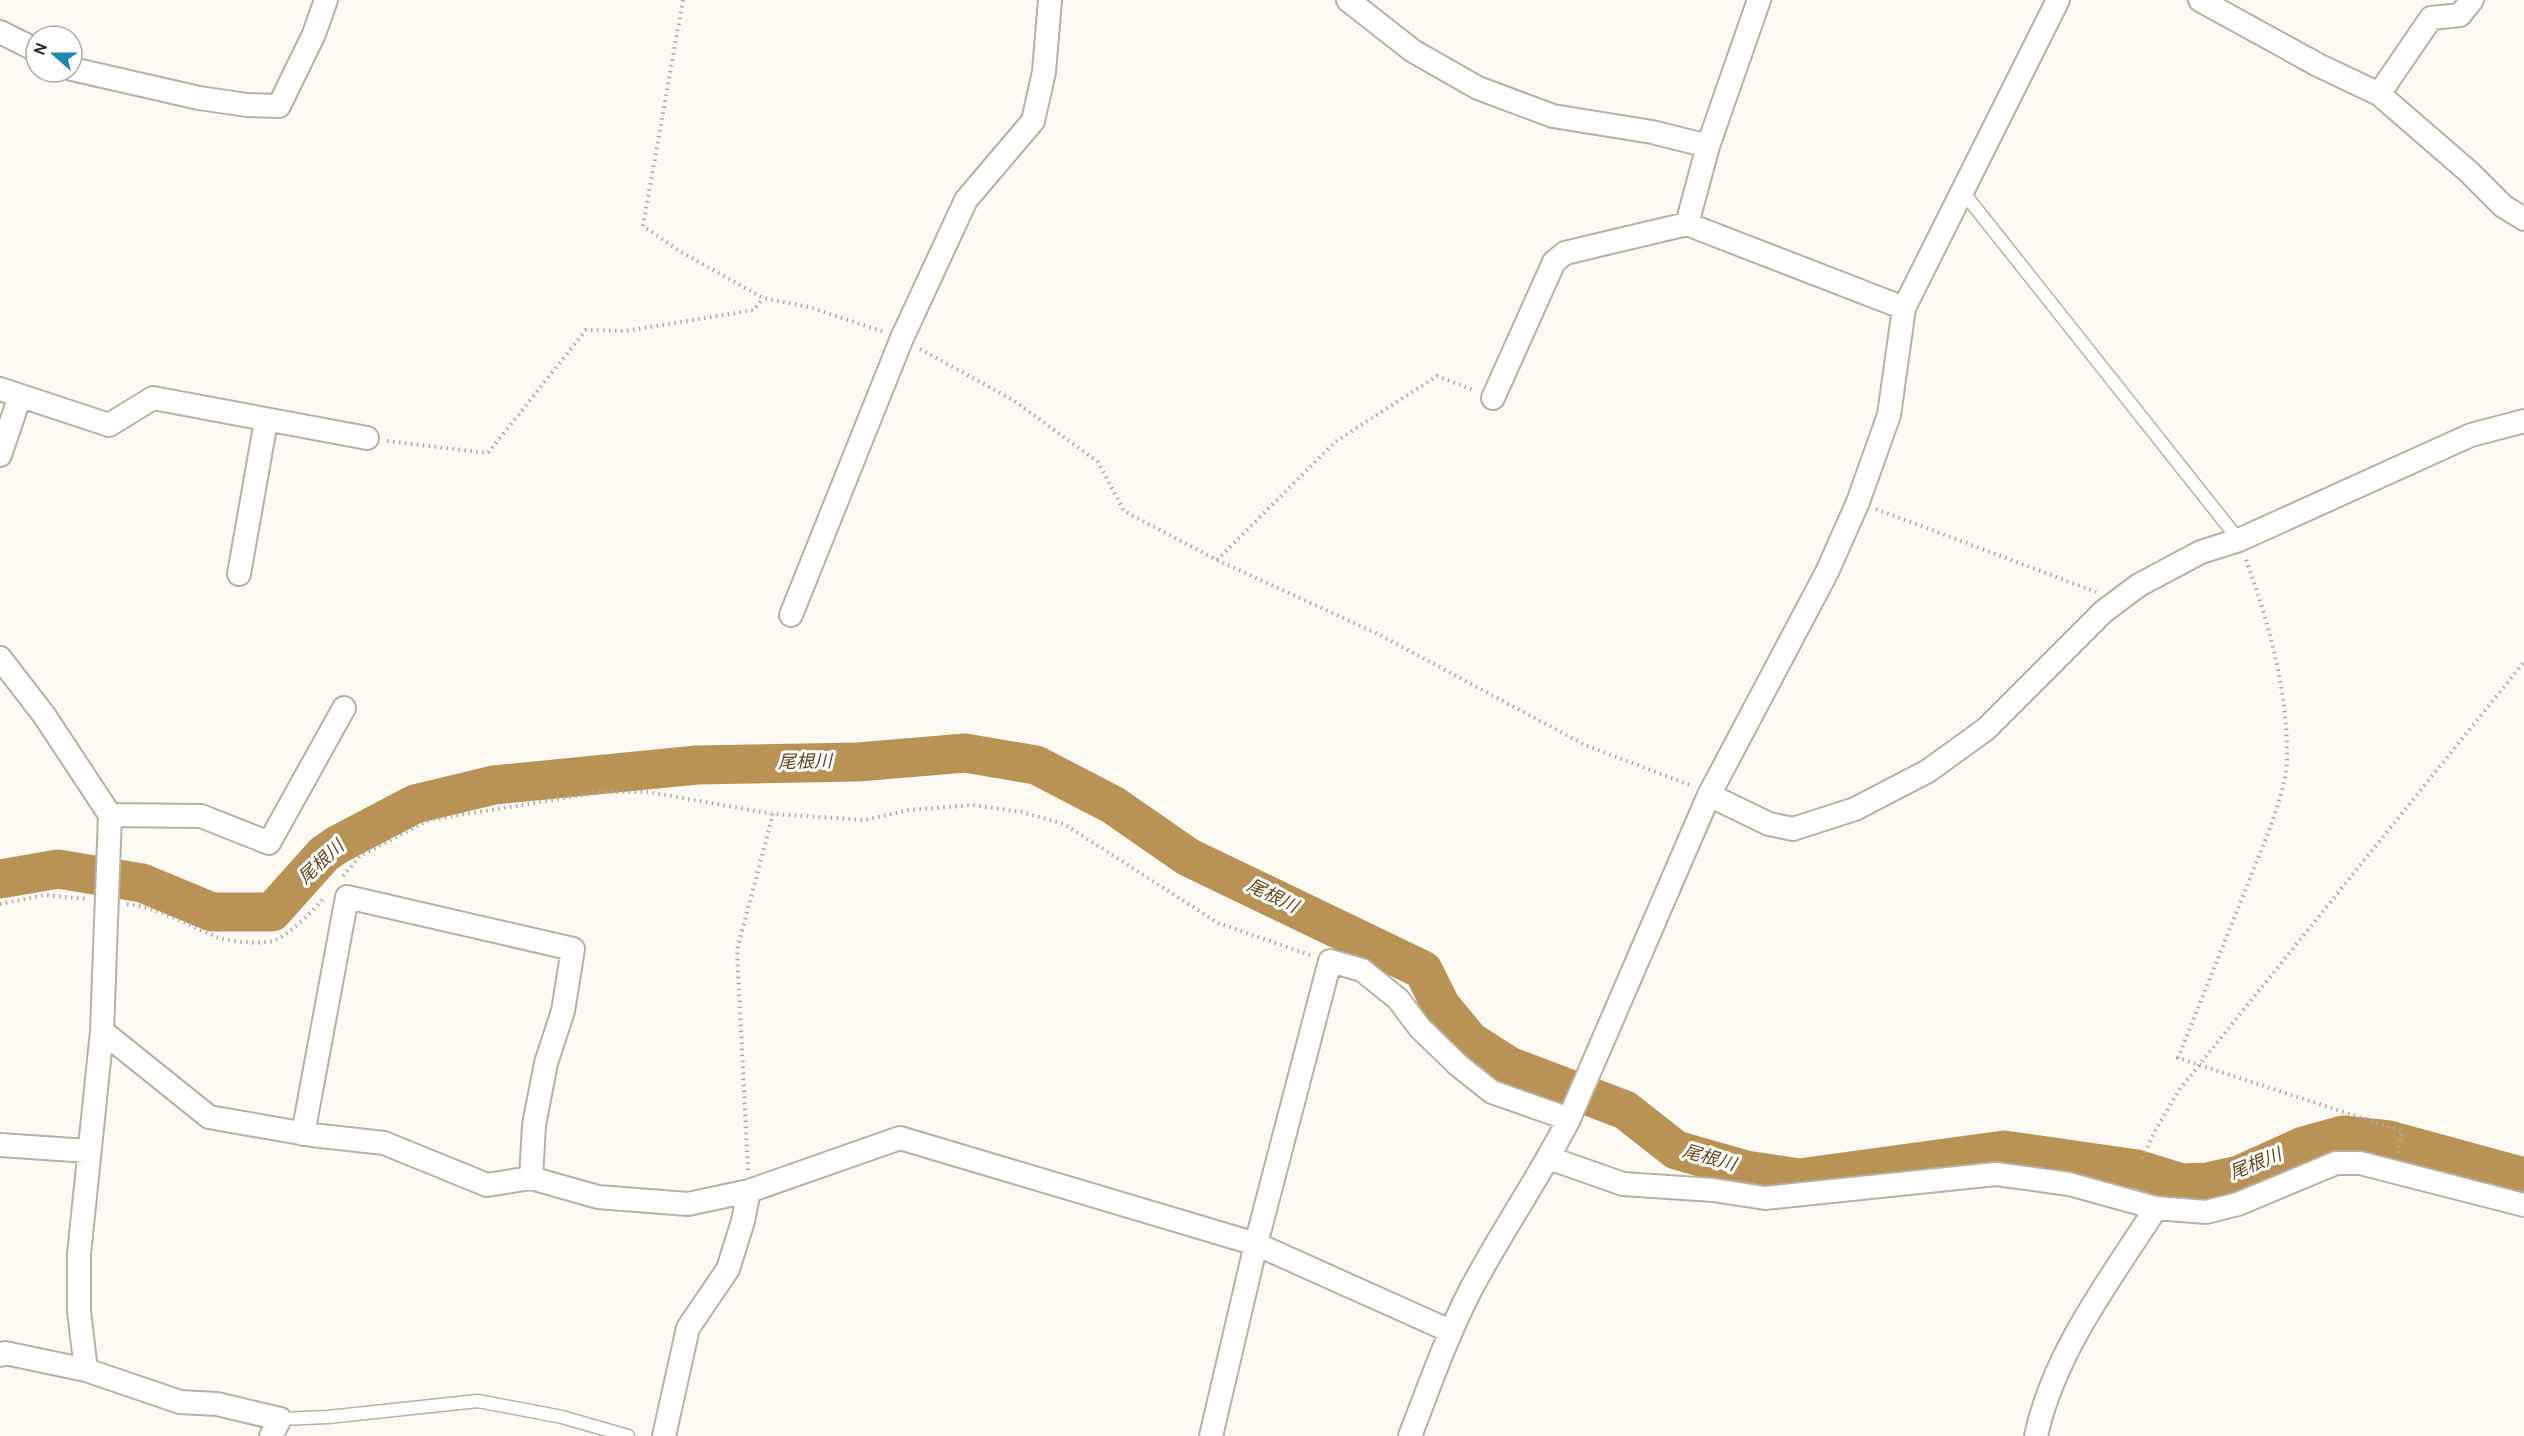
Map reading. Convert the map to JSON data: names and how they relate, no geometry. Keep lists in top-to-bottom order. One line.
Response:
{"water":["尾根川"],"north":"left"}
